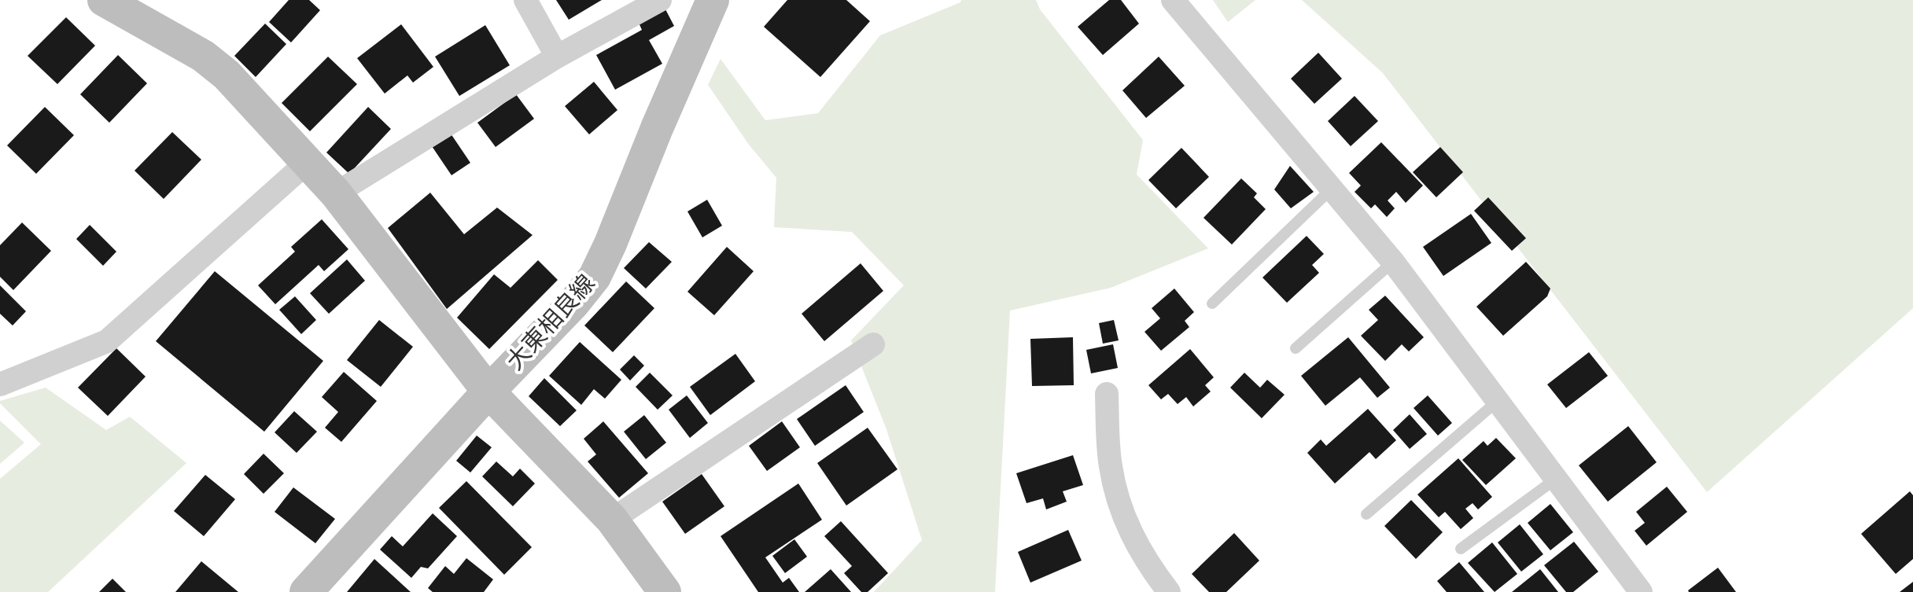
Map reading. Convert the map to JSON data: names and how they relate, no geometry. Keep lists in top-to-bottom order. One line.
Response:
{"streets":{"street":["大東相良線"]}}
